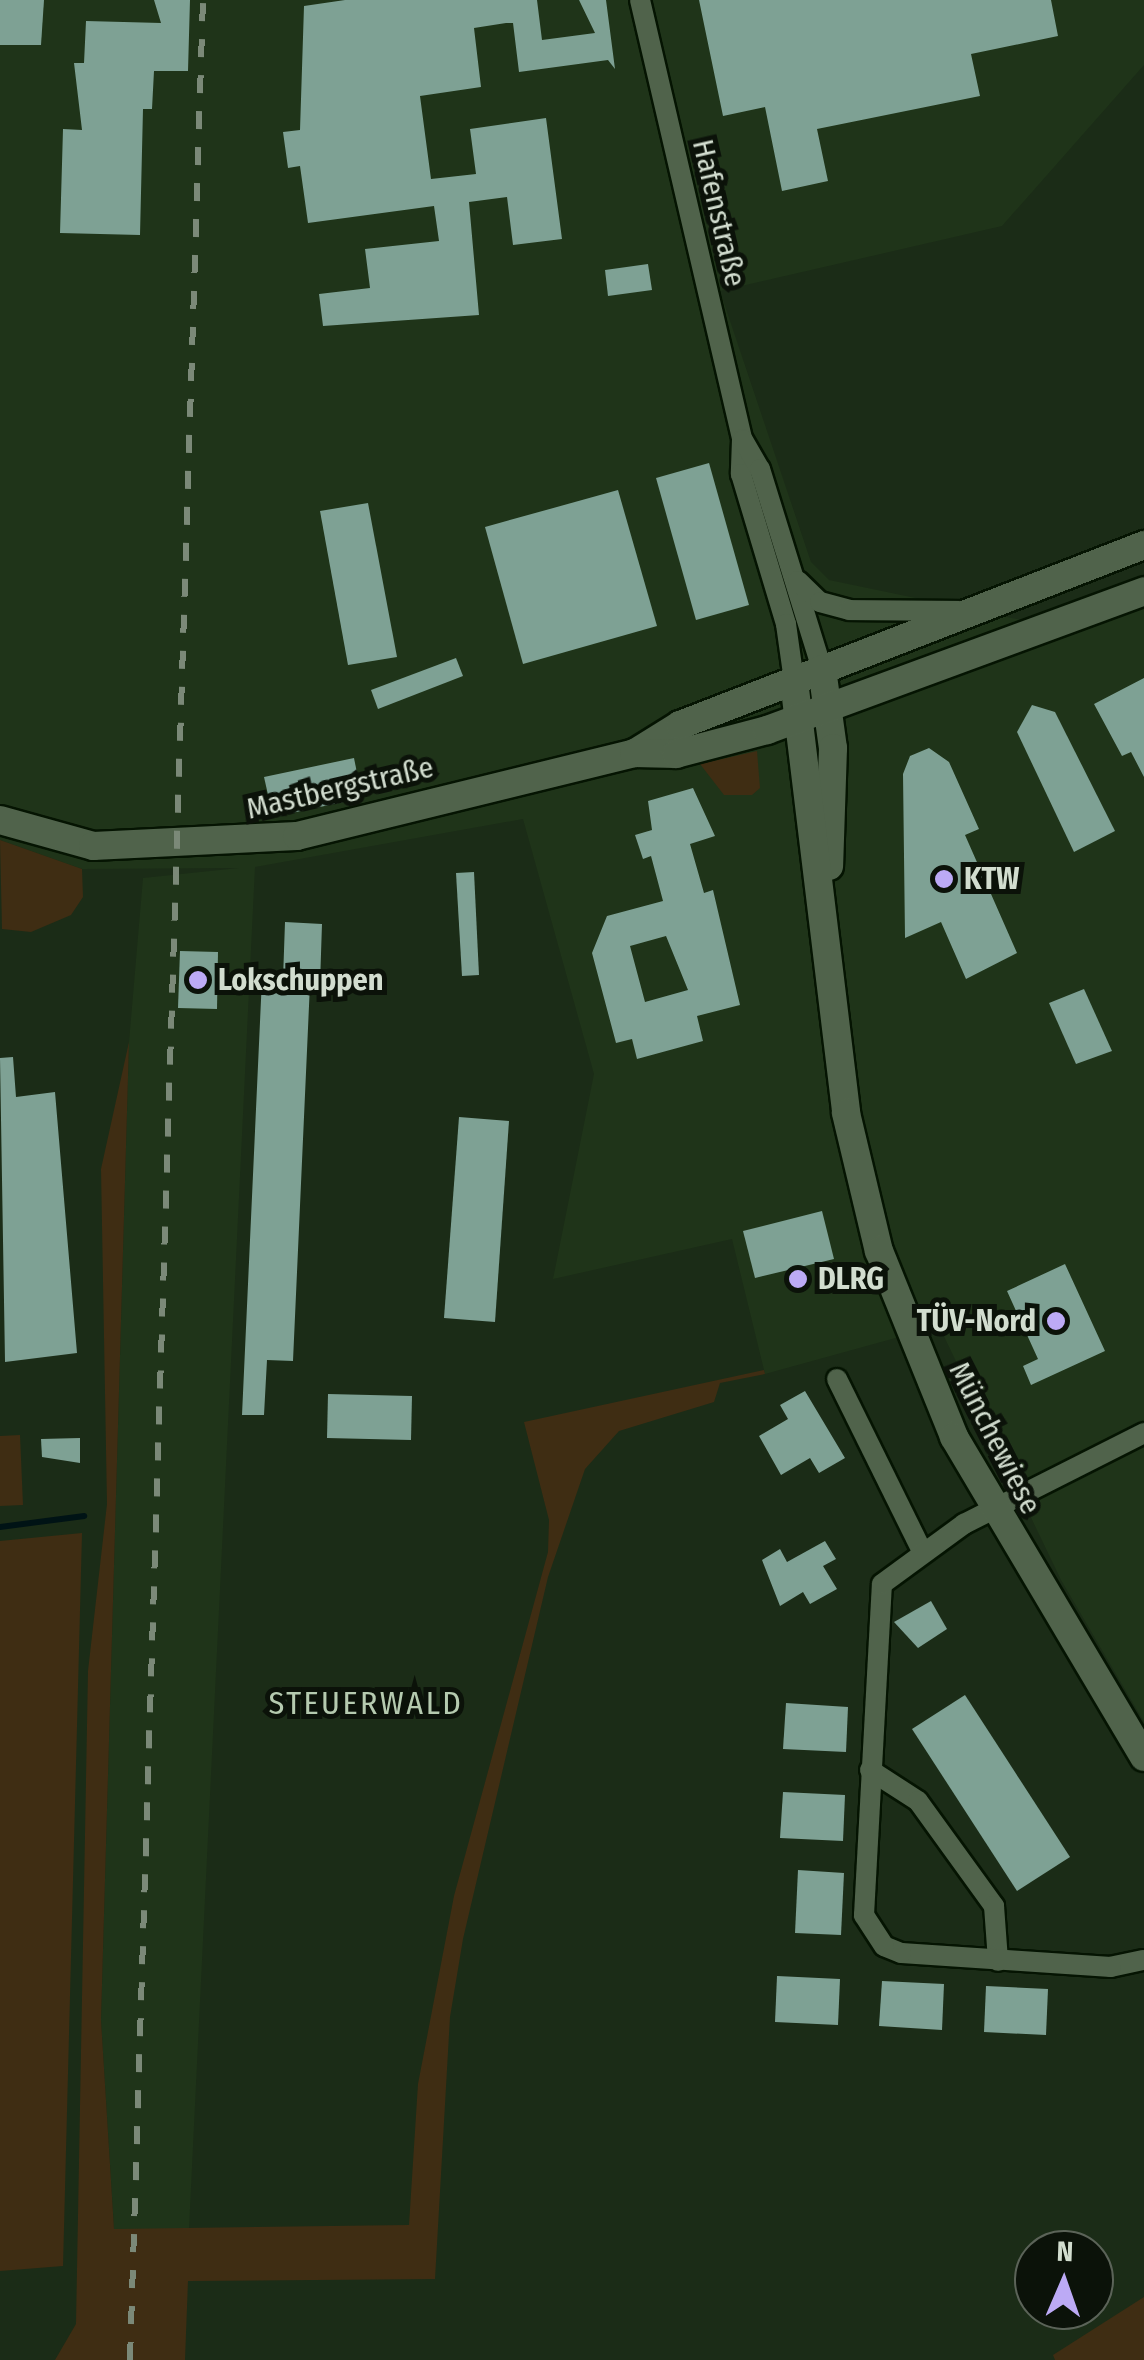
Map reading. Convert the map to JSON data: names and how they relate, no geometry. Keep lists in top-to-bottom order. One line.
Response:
{"streets":{"main road":["Mastbergstraße","Münchewiese"],"street":["Hafenstraße"]},"crossings":[["Hafenstraße","Mastbergstraße"],["Mastbergstraße","Münchewiese"]],"districts":["STEUERWALD"],"places":["KTW","Lokschuppen","DLRG","TÜV-Nord"],"north":"top"}
